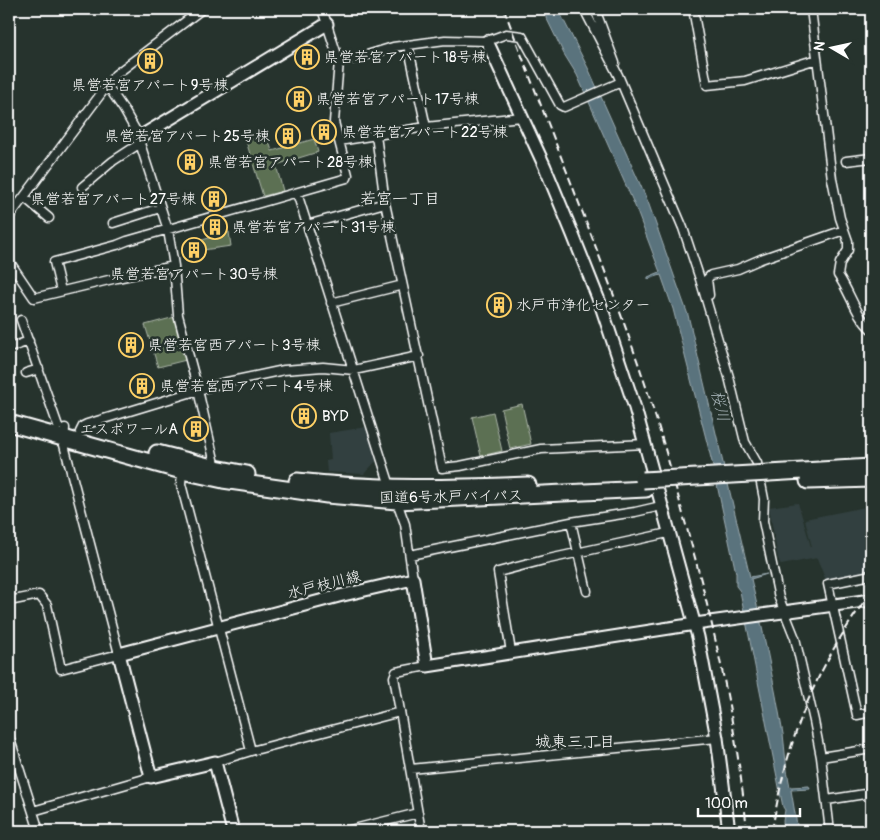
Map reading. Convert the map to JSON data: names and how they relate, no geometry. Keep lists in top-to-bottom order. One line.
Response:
{"streets":{"highway":["国道6号水戸バイパス"],"main road":["水戸枝川線"]},"districts":["若宮一丁目","城東三丁目"],"water":["桜川"],"places":{"building":["県営若宮アパート18号棟","県営若宮アパート9号棟","県営若宮アパート17号棟","県営若宮アパート22号棟","県営若宮アパート25号棟","県営若宮アパート28号棟","県営若宮アパート27号棟","県営若宮アパート31号棟","県営若宮アパート30号棟","水戸市浄化センター","県営若宮西アパート3号棟","県営若宮西アパート4号棟","BYD","エスポワールA"]},"scale_bar":"100 m","north":"left"}
